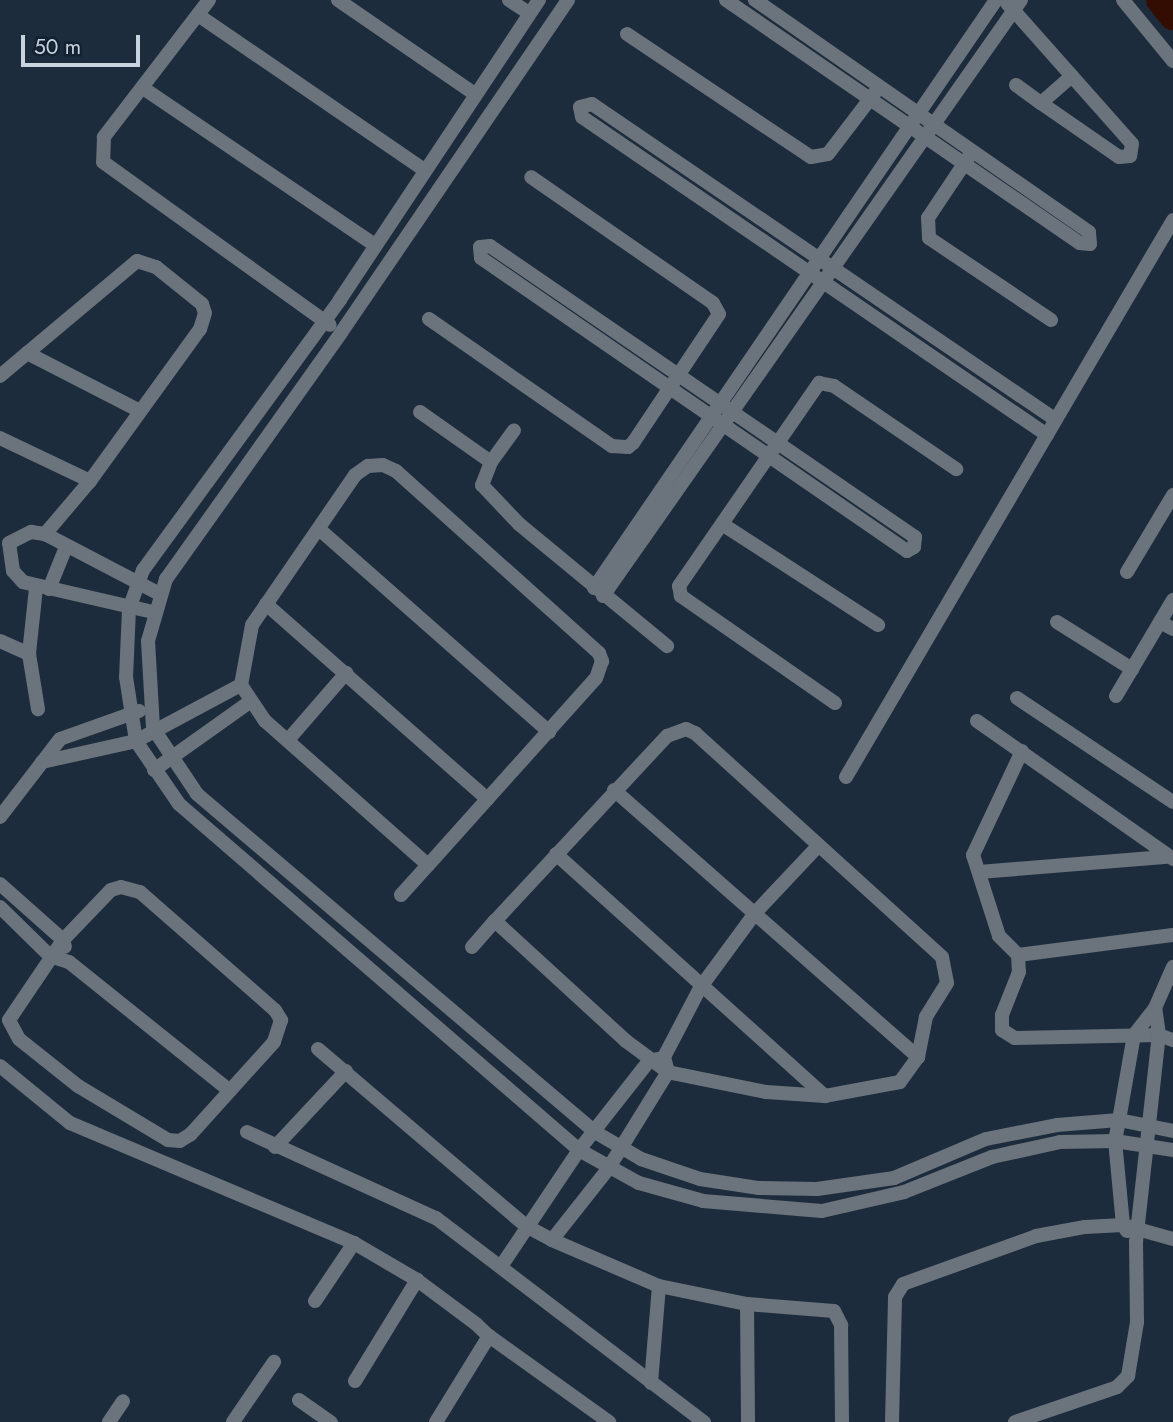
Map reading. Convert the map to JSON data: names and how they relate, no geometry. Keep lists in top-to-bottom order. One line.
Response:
{"scale_bar":"50 m"}
